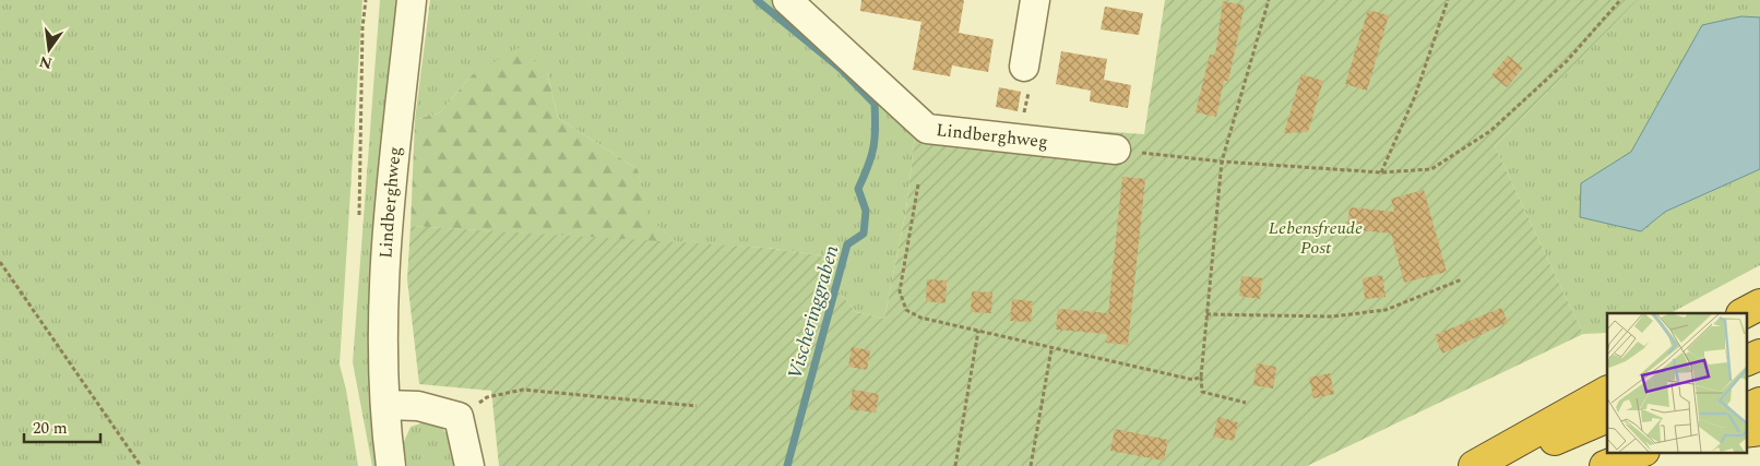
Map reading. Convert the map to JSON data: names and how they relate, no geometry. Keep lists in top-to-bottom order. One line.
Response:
{"streets":{"street":["Lindberghweg"]},"water":["Vischeringgraben"],"parks":["Lebensfreude Post"],"scale_bar":"20 m","north":"bottom"}
